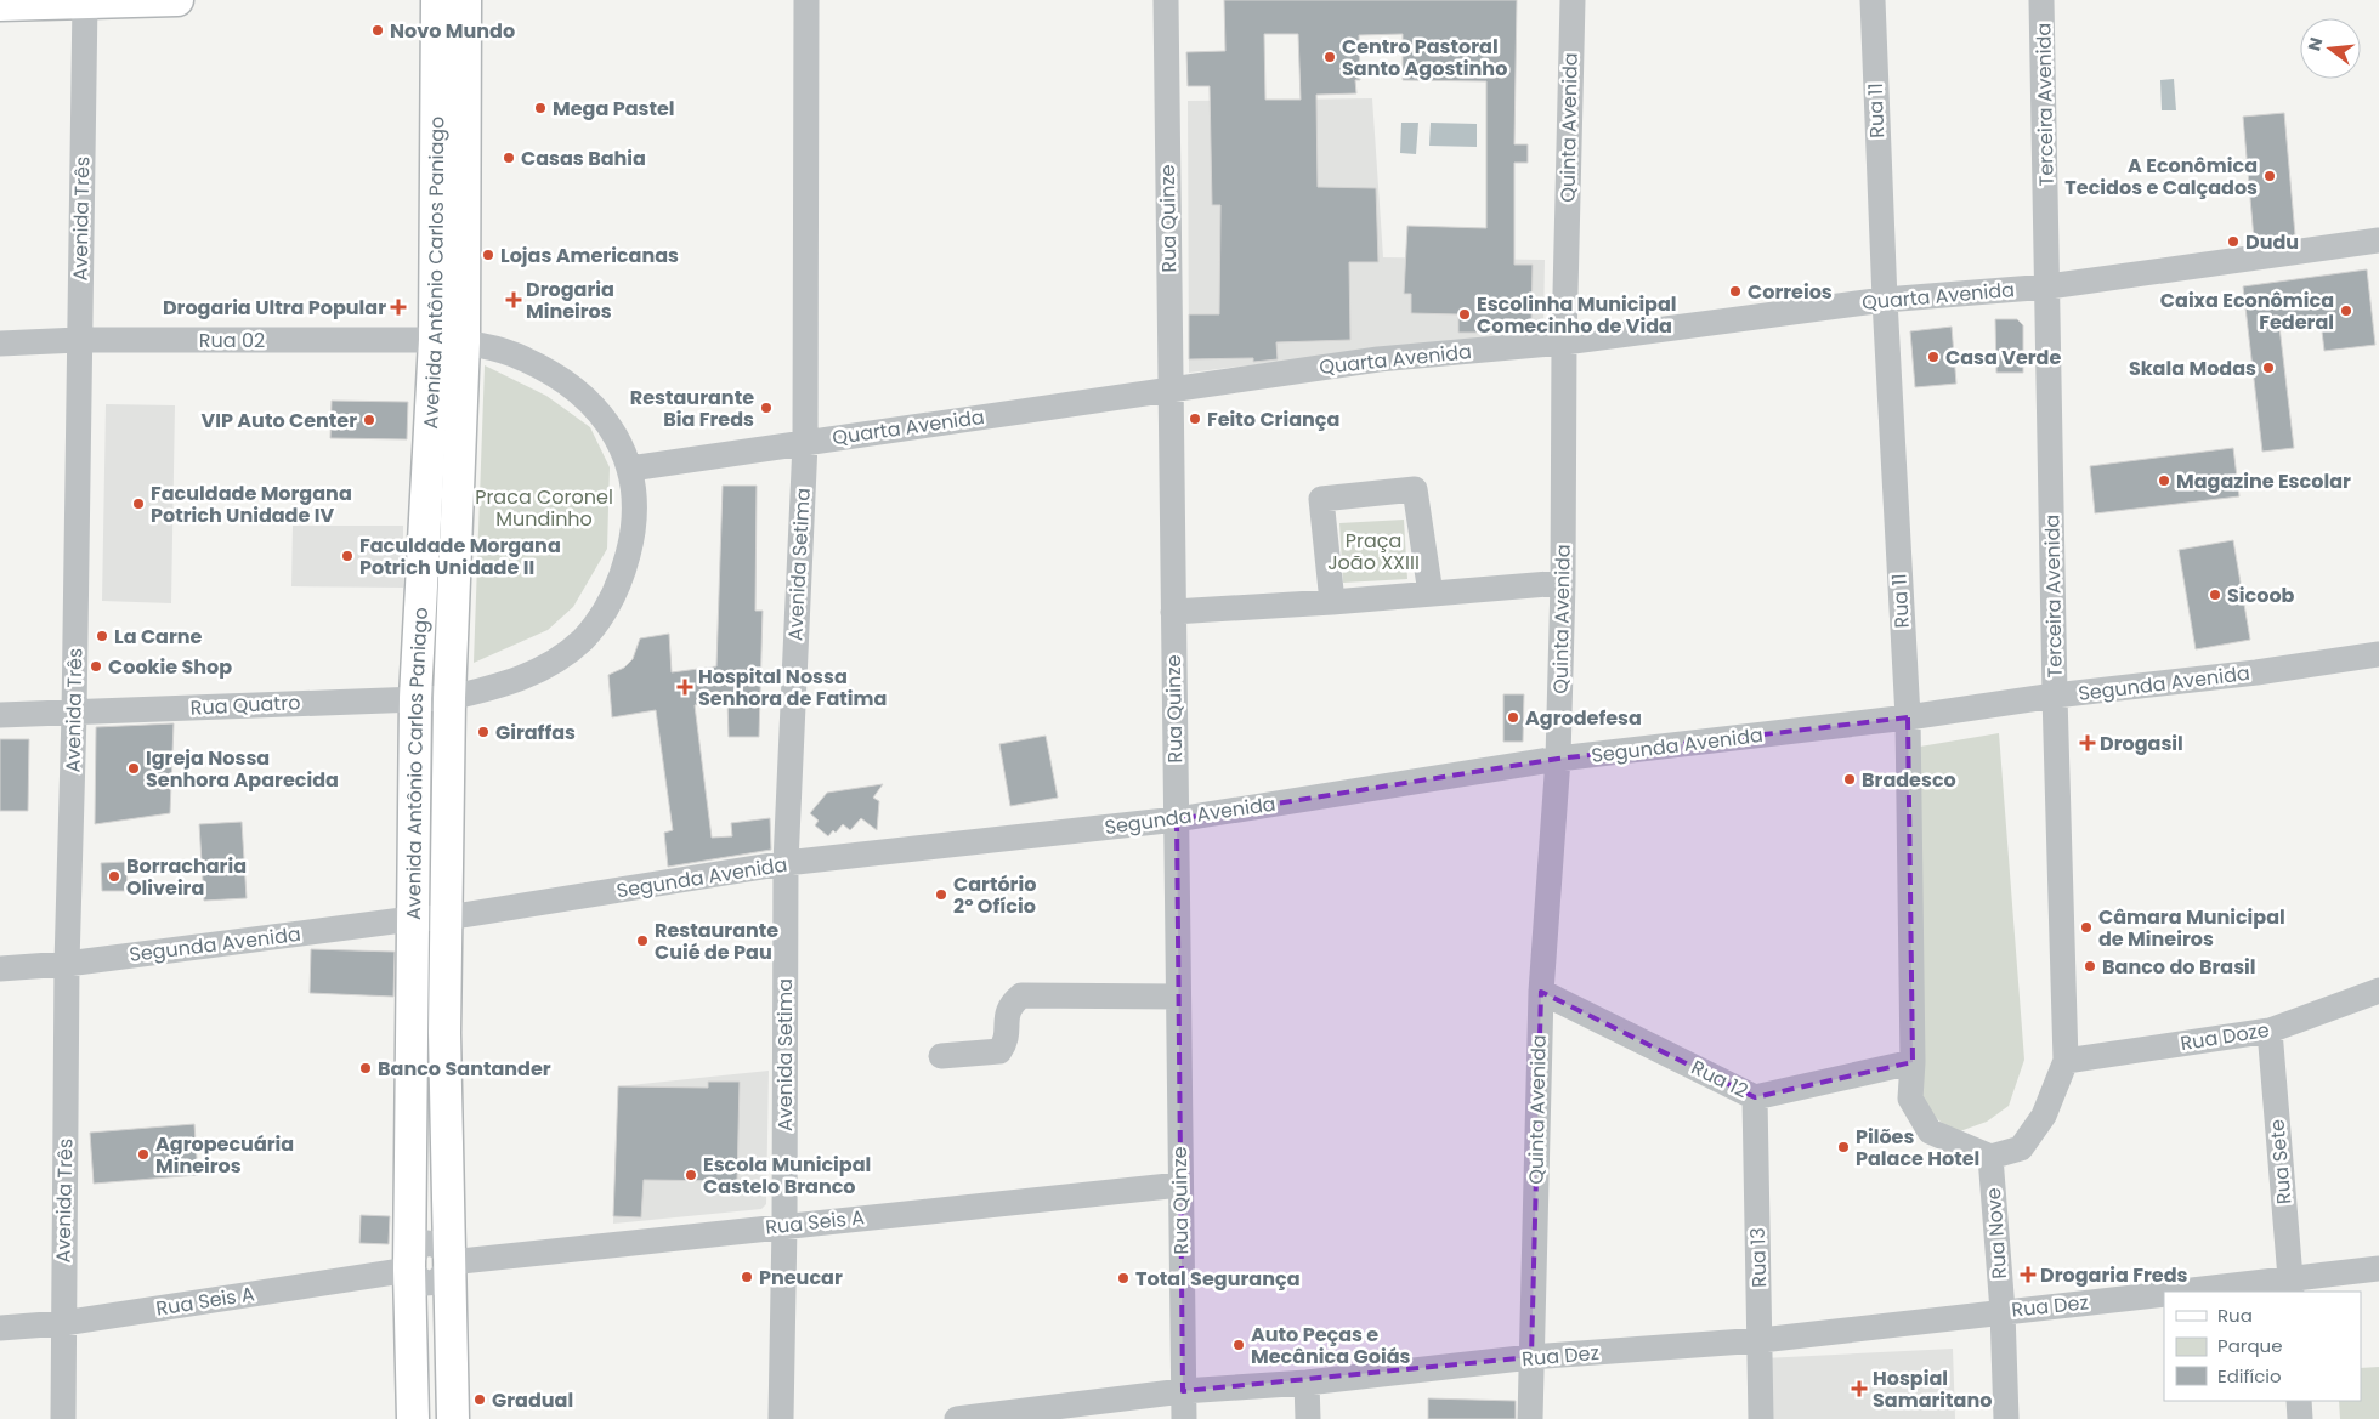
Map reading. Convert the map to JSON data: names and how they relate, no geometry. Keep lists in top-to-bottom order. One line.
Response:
{"streets":{"main road":["Avenida Antônio Carlos Paniago"],"street":["Terceira Avenida","Rua 11","Quinta Avenida","Avenida Três","Rua Quinze","Quarta Avenida","Rua 02","Avenida Setima","Segunda Avenida","Rua Quatro","Rua Doze","Rua 12","Rua Sete","Rua Seis A","Rua Nove","Rua 13","Rua Dez"]},"crossings":[["Terceira Avenida","Rua 11"],["Terceira Avenida","Quarta Avenida"],["Terceira Avenida","Segunda Avenida"],["Terceira Avenida","Rua Doze"],["Terceira Avenida","Rua Nove"],["Rua 11","Quarta Avenida"],["Rua 11","Segunda Avenida"],["Rua 11","Rua 12"],["Rua 11","Rua Nove"],["Quinta Avenida","Quarta Avenida"],["Quinta Avenida","Segunda Avenida"],["Quinta Avenida","Rua 12"],["Quinta Avenida","Rua Dez"],["Avenida Três","Rua 02"],["Avenida Três","Segunda Avenida"],["Avenida Três","Rua Quatro"],["Avenida Três","Rua Seis A"],["Rua Quinze","Quarta Avenida"],["Rua Quinze","Segunda Avenida"],["Rua Quinze","Rua Seis A"],["Rua Quinze","Rua Dez"],["Avenida Antônio Carlos Paniago","Rua 02"],["Avenida Antônio Carlos Paniago","Segunda Avenida"],["Avenida Antônio Carlos Paniago","Rua Quatro"],["Avenida Antônio Carlos Paniago","Rua Seis A"],["Quarta Avenida","Rua 02"],["Quarta Avenida","Avenida Setima"],["Quarta Avenida","Rua Quatro"],["Rua 02","Rua Quatro"],["Avenida Setima","Segunda Avenida"],["Avenida Setima","Rua Seis A"],["Rua Doze","Rua Sete"],["Rua 12","Rua 13"],["Rua Nove","Rua Dez"],["Rua 13","Rua Dez"]],"parks":["Praca Coronel Mundinho","Praça João XXIII"],"places":{"other":["Novo Mundo","Centro Pastoral Santo Agostinho","Mega Pastel","Casas Bahia","A Econômica Tecidos e Calçados","Dudu","Lojas Americanas","Correios","Caixa Econômica Federal","Escolinha Municipal Comecinho de Vida","Casa Verde","Skala Modas","Restaurante Bia Freds","Feito Criança","VIP Auto Center","Magazine Escolar","Faculdade Morgana Potrich Unidade IV","Faculdade Morgana Potrich Unidade II","Sicoob","La Carne","Cookie Shop","Agrodefesa","Giraffas","Igreja Nossa Senhora Aparecida","Bradesco","Borracharia Oliveira","Cartório 2º Ofício","Câmara Municipal de Mineiros","Restaurante Cuié de Pau","Banco do Brasil","Banco Santander","Pilões Palace Hotel","Agropecuária Mineiros","Escola Municipal Castelo Branco","Pneucar","Total Segurança","Auto Peças e Mecânica Goiás","Gradual"],"health":["Drogaria Mineiros","Drogaria Ultra Popular","Hospital Nossa Senhora de Fatima","Drogasil","Drogaria Freds","Hospial Samaritano"]},"legend":["Rua","Parque","Edifício"],"north":"left"}
